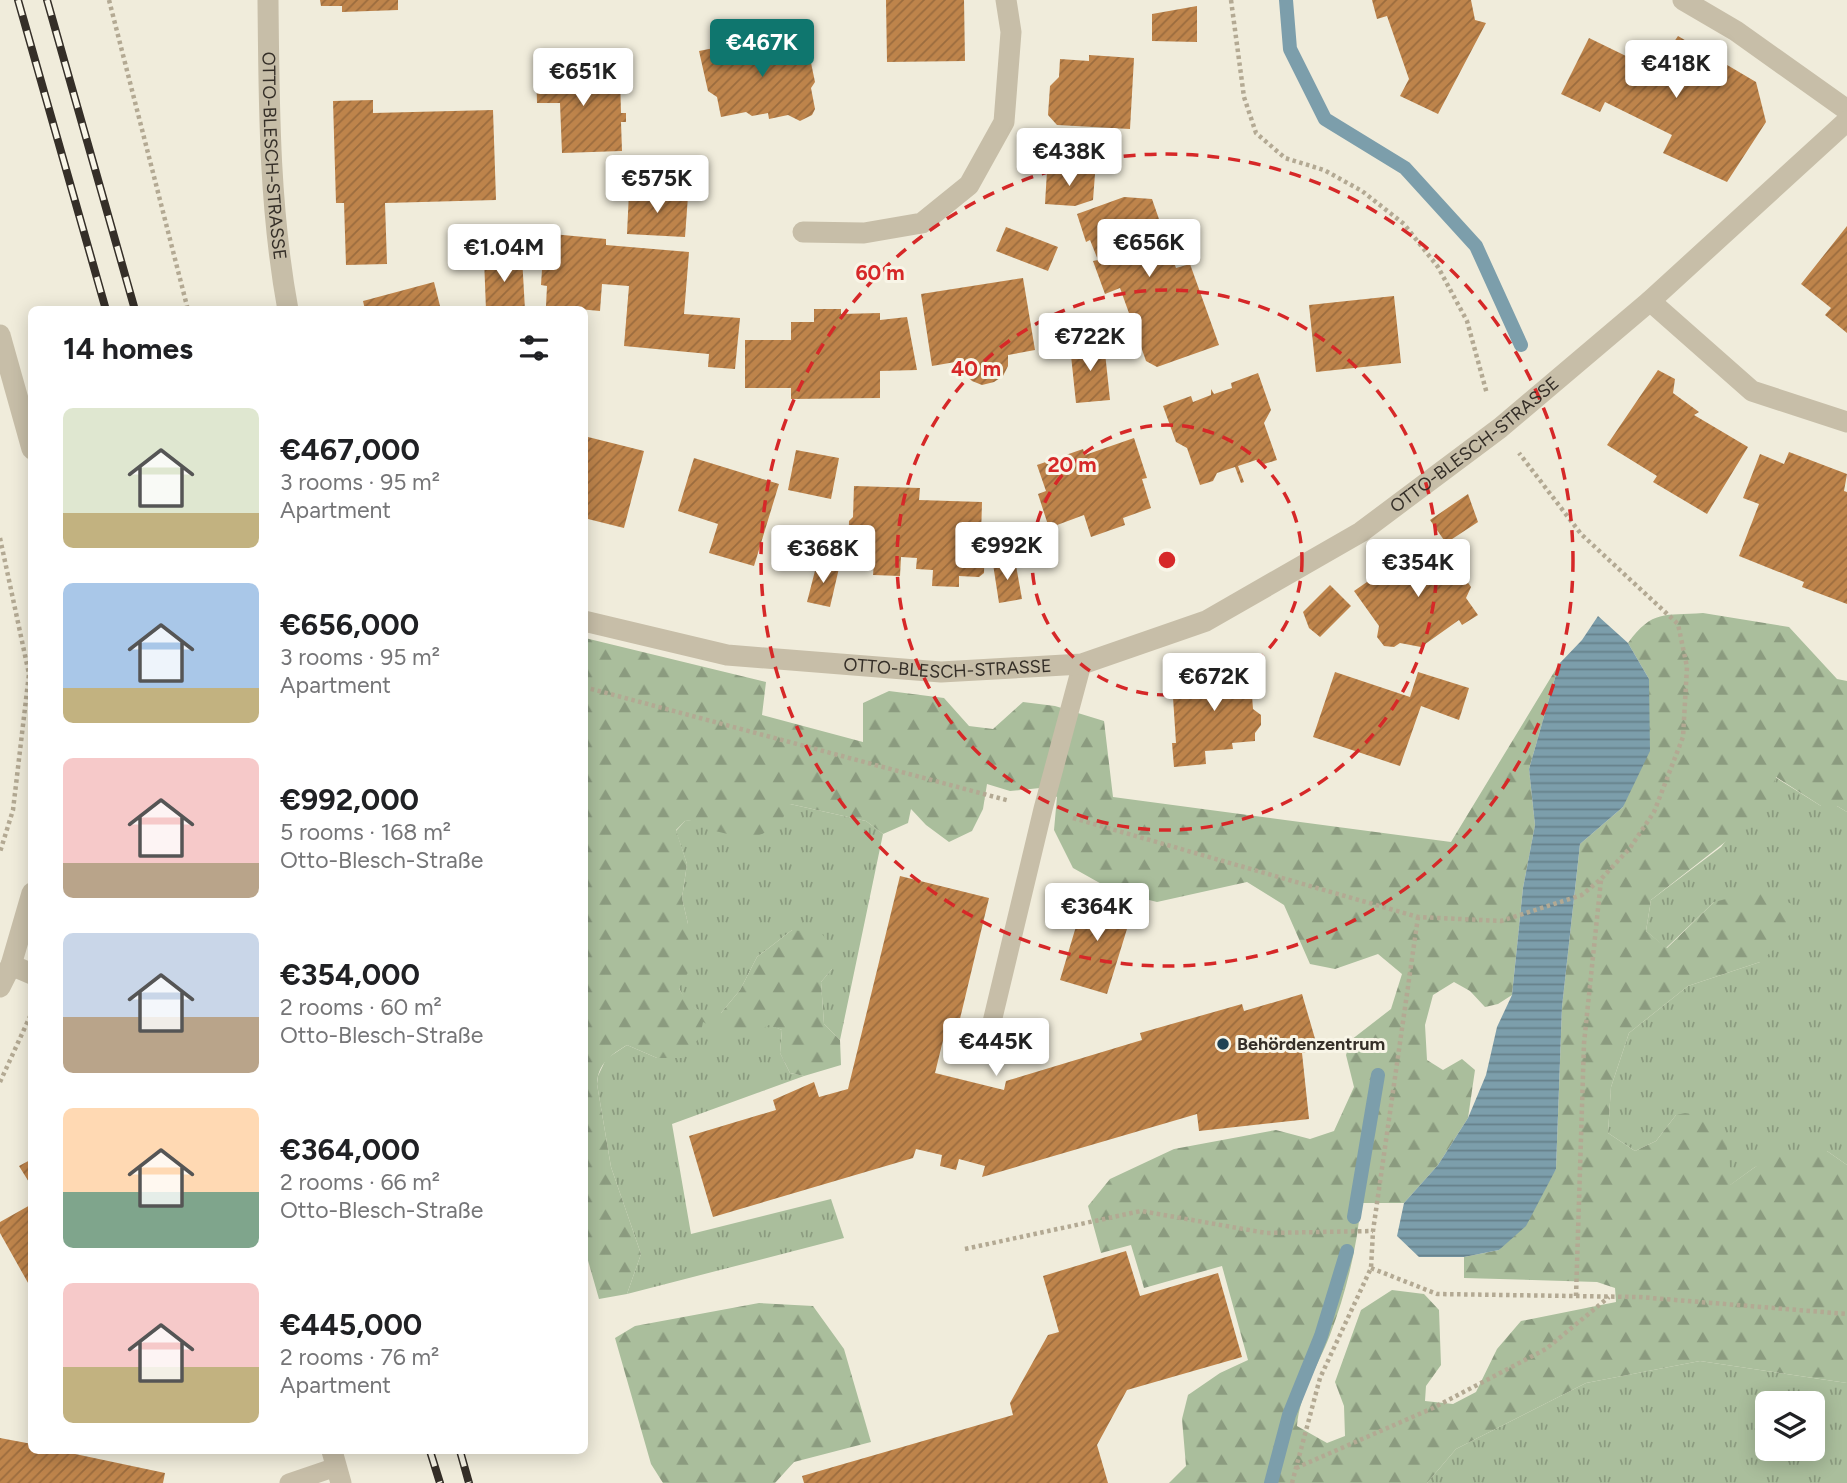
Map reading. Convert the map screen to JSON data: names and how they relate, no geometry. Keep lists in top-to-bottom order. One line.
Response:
{"streets":{"street":["OTTO-BLESCH-STRASSE"]},"places":["Behördenzentrum"],"page":{"price":["€467K","€418K","€651K","€438K","€575K","€656K","€1.04M","€722K","€992K","€368K","€354K","€672K","€364K","€445K"],"heading":"14 homes","list":[{"name":"€467,000","note":"3 rooms · 95 m² · Apartment"},{"name":"€656,000","note":"3 rooms · 95 m² · Apartment"},{"name":"€992,000","note":"5 rooms · 168 m² · Otto-Blesch-Straße"},{"name":"€354,000","note":"2 rooms · 60 m² · Otto-Blesch-Straße"},{"name":"€364,000","note":"2 rooms · 66 m² · Otto-Blesch-Straße"},{"name":"€445,000","note":"2 rooms · 76 m² · Apartment"}]},"rings":["60 m","40 m","20 m"]}
